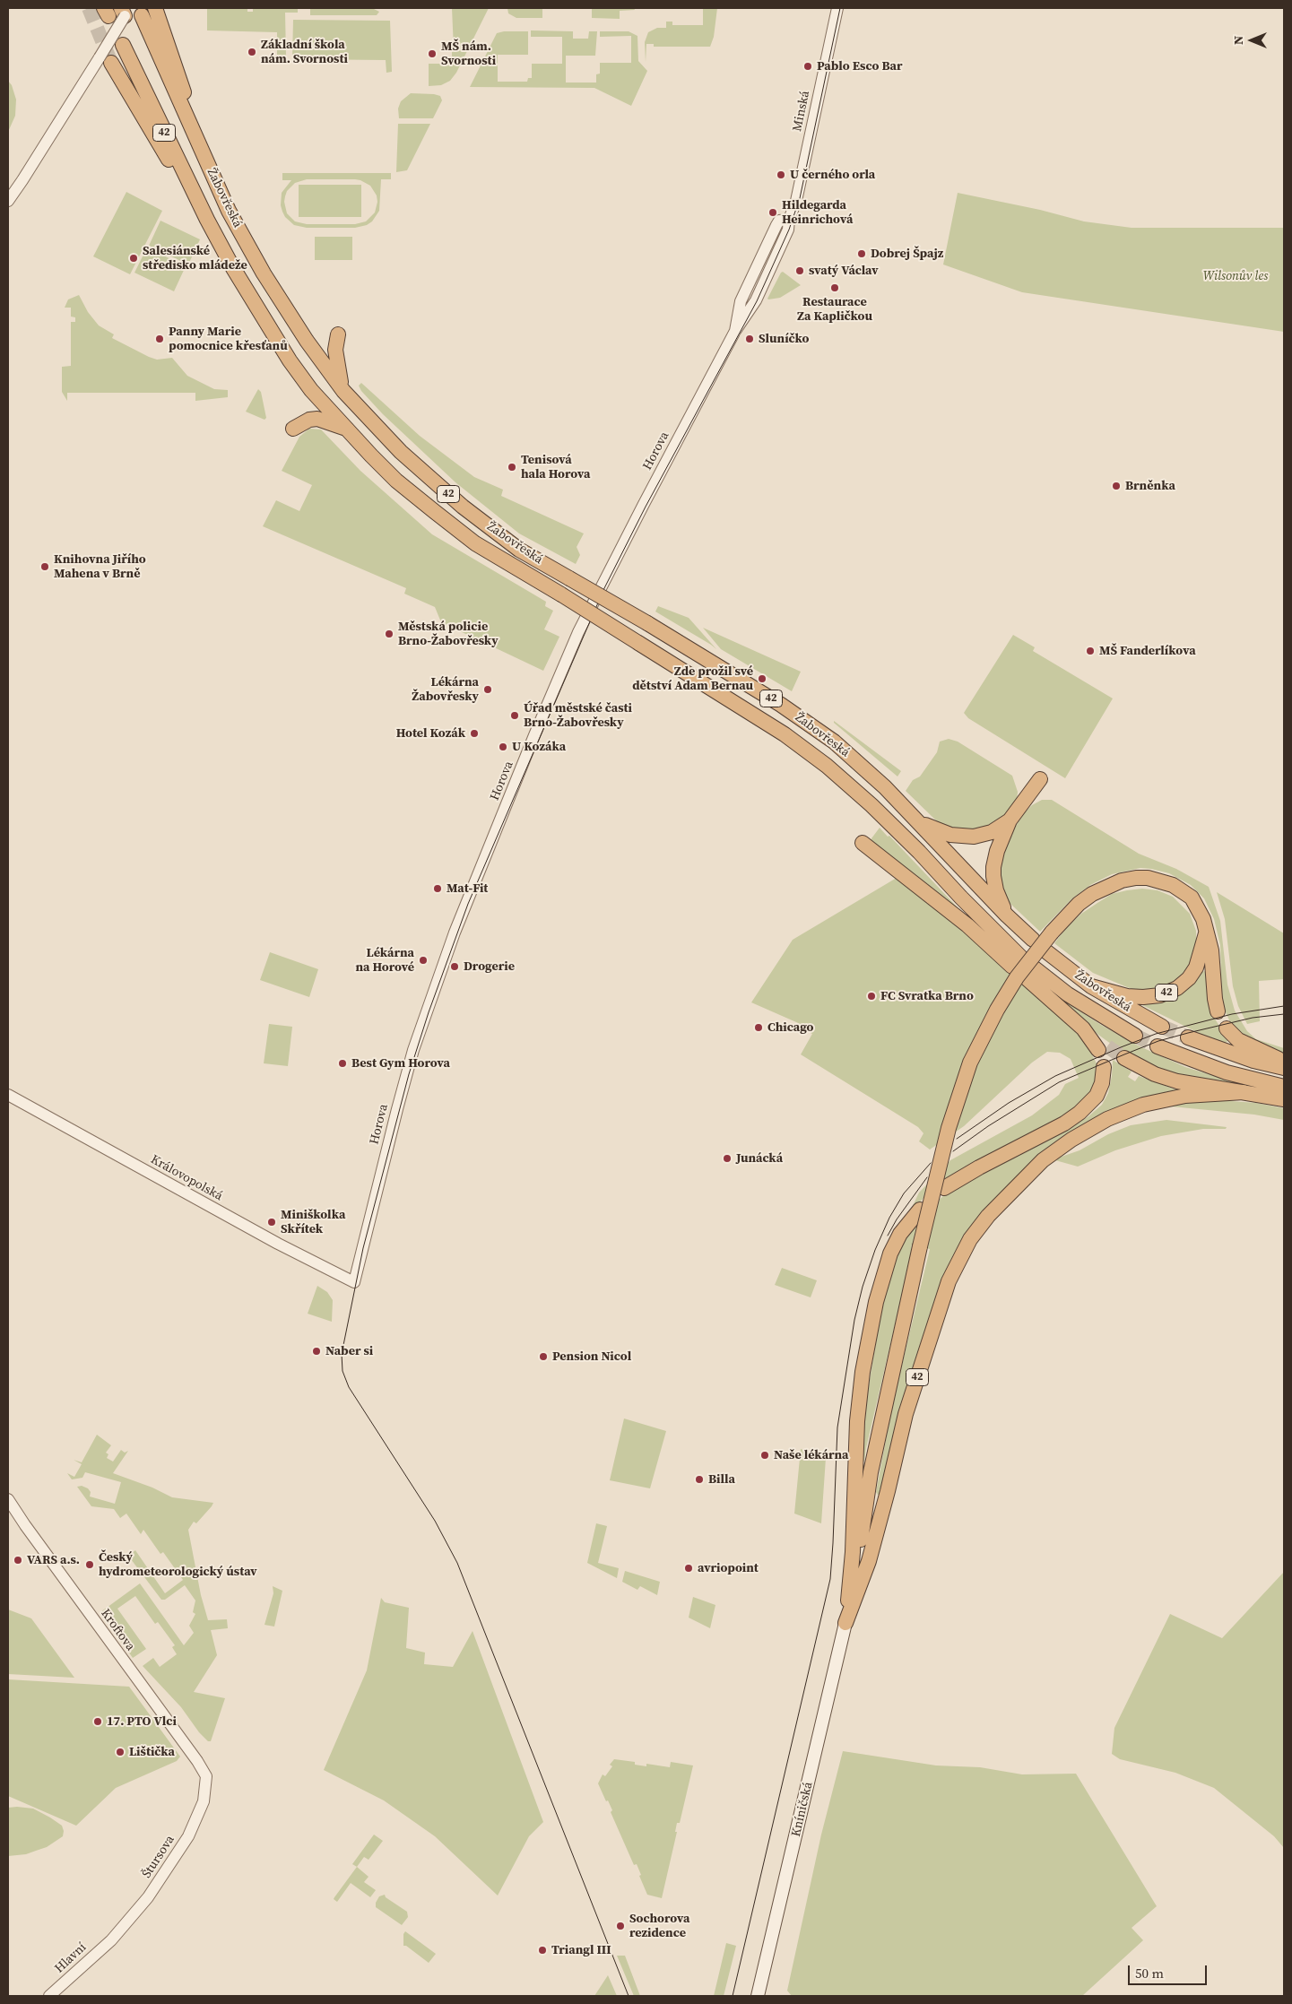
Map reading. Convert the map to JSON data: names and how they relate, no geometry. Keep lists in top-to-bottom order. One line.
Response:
{"streets":{"highway":["42","Žabovřeská"],"main road":["Kníničská"],"street":["Minská","Horova","Královopolská","Kroftova","Štursova","Hlavní"]},"crossings":[["Minská","Horova"],["42","Žabovřeská"],["42","Kníničská"],["Horova","Královopolská"],["Kroftova","Štursova"],["Štursova","Hlavní"]],"parks":["Wilsonův les"],"places":["Základní škola nám. Svornosti","MŠ nám. Svornosti","Pablo Esco Bar","U černého orla","Hildegarda Heinrichová","Dobrej Špajz","Salesiánské středisko mládeže","svatý Václav","Restaurace Za Kapličkou","Panny Marie pomocnice křesťanů","Sluníčko","Tenisová hala Horova","Brněnka","Knihovna Jiřího Mahena v Brně","Městská policie Brno-Žabovřesky","MŠ Fanderlíkova","Zde prožil své dětství Adam Bernau","Lékárna Žabovřesky","Úřad městské časti Brno-Žabovřesky","Hotel Kozák","U Kozáka","Mat-Fit","Lékárna na Horové","Drogerie","FC Svratka Brno","Chicago","Best Gym Horova","Junácká","Miniškolka Skřítek","Naber si","Pension Nicol","Naše lékárna","Billa","VARS a.s.","Český hydrometeorologický ústav","avriopoint","17. PTO Vlci","Lištička","Sochorova rezidence","Triangl III"],"scale_bar":"50 m","north":"left"}
